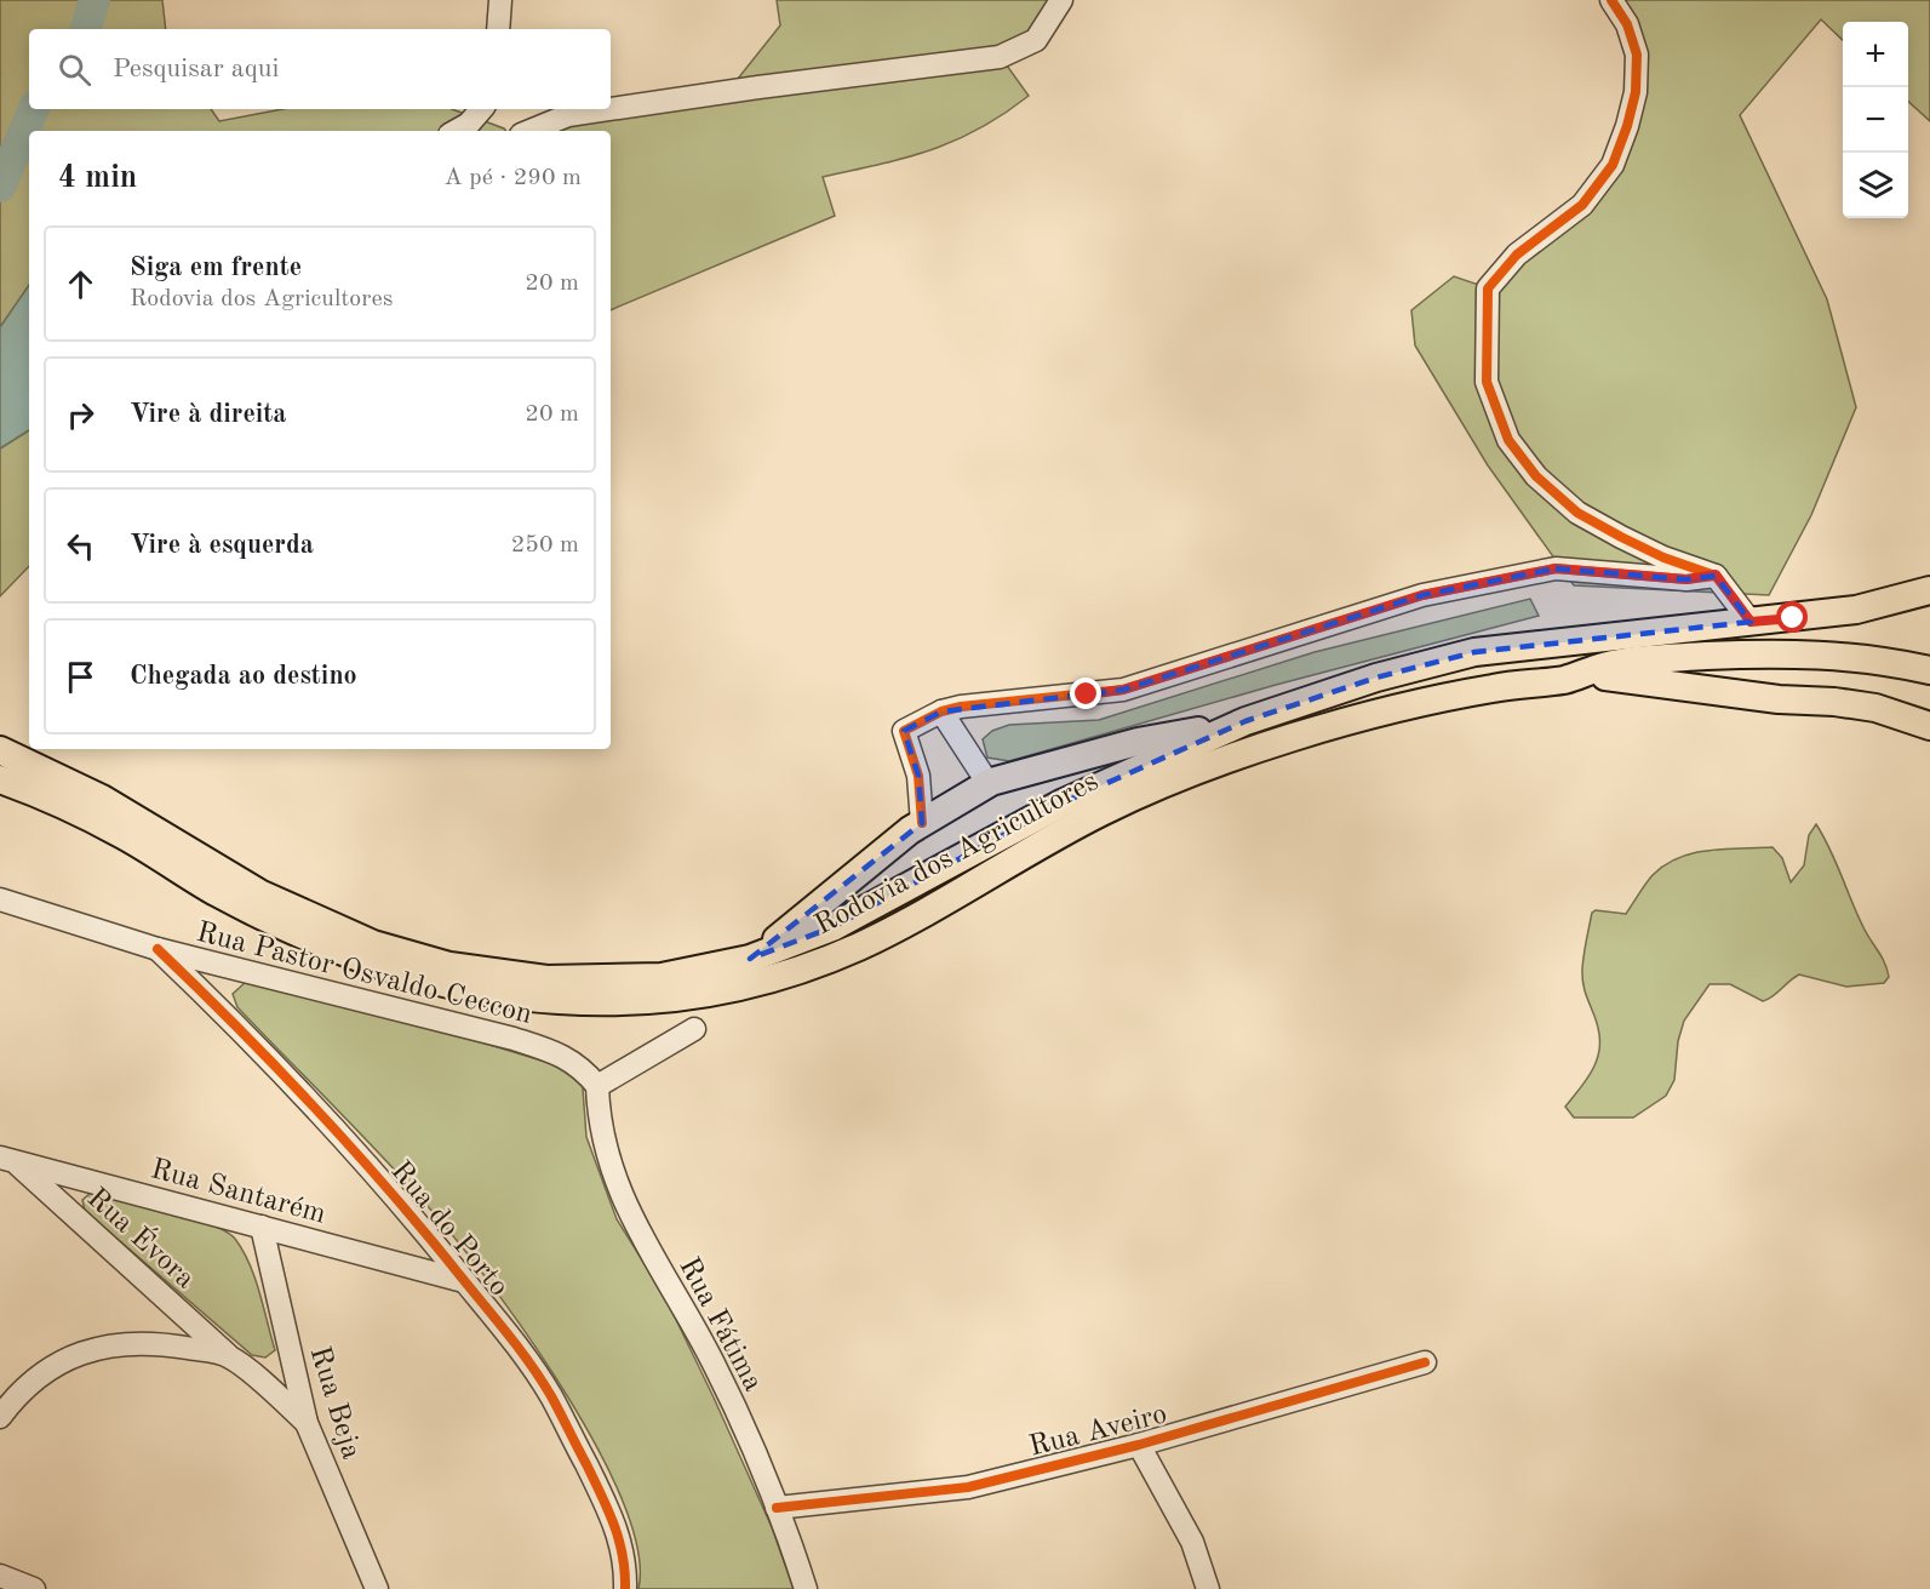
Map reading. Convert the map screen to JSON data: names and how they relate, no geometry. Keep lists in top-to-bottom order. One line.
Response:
{"streets":{"main road":["Rodovia dos Agricultores"],"street":["Rua Pastor Osvaldo Ceccon","Rua Santarém","Rua do Porto","Rua Évora","Rua Fátima","Rua Beja","Rua Aveiro"]},"crossings":[["Rua Pastor Osvaldo Ceccon","Rua do Porto"],["Rua Pastor Osvaldo Ceccon","Rua Fátima"],["Rua Santarém","Rua do Porto"],["Rua Santarém","Rua Évora"],["Rua Santarém","Rua Beja"],["Rua Évora","Rua Beja"],["Rua Fátima","Rua Aveiro"]],"page":{"map_buttons":["+","−"],"search":"Pesquisar aqui","heading":["4 min","A pé · 290 m"],"list":[["Siga em frente","Rodovia dos Agricultores","20 m"],["Vire à direita","20 m"],["Vire à esquerda","250 m"],"Chegada ao destino"]}}
